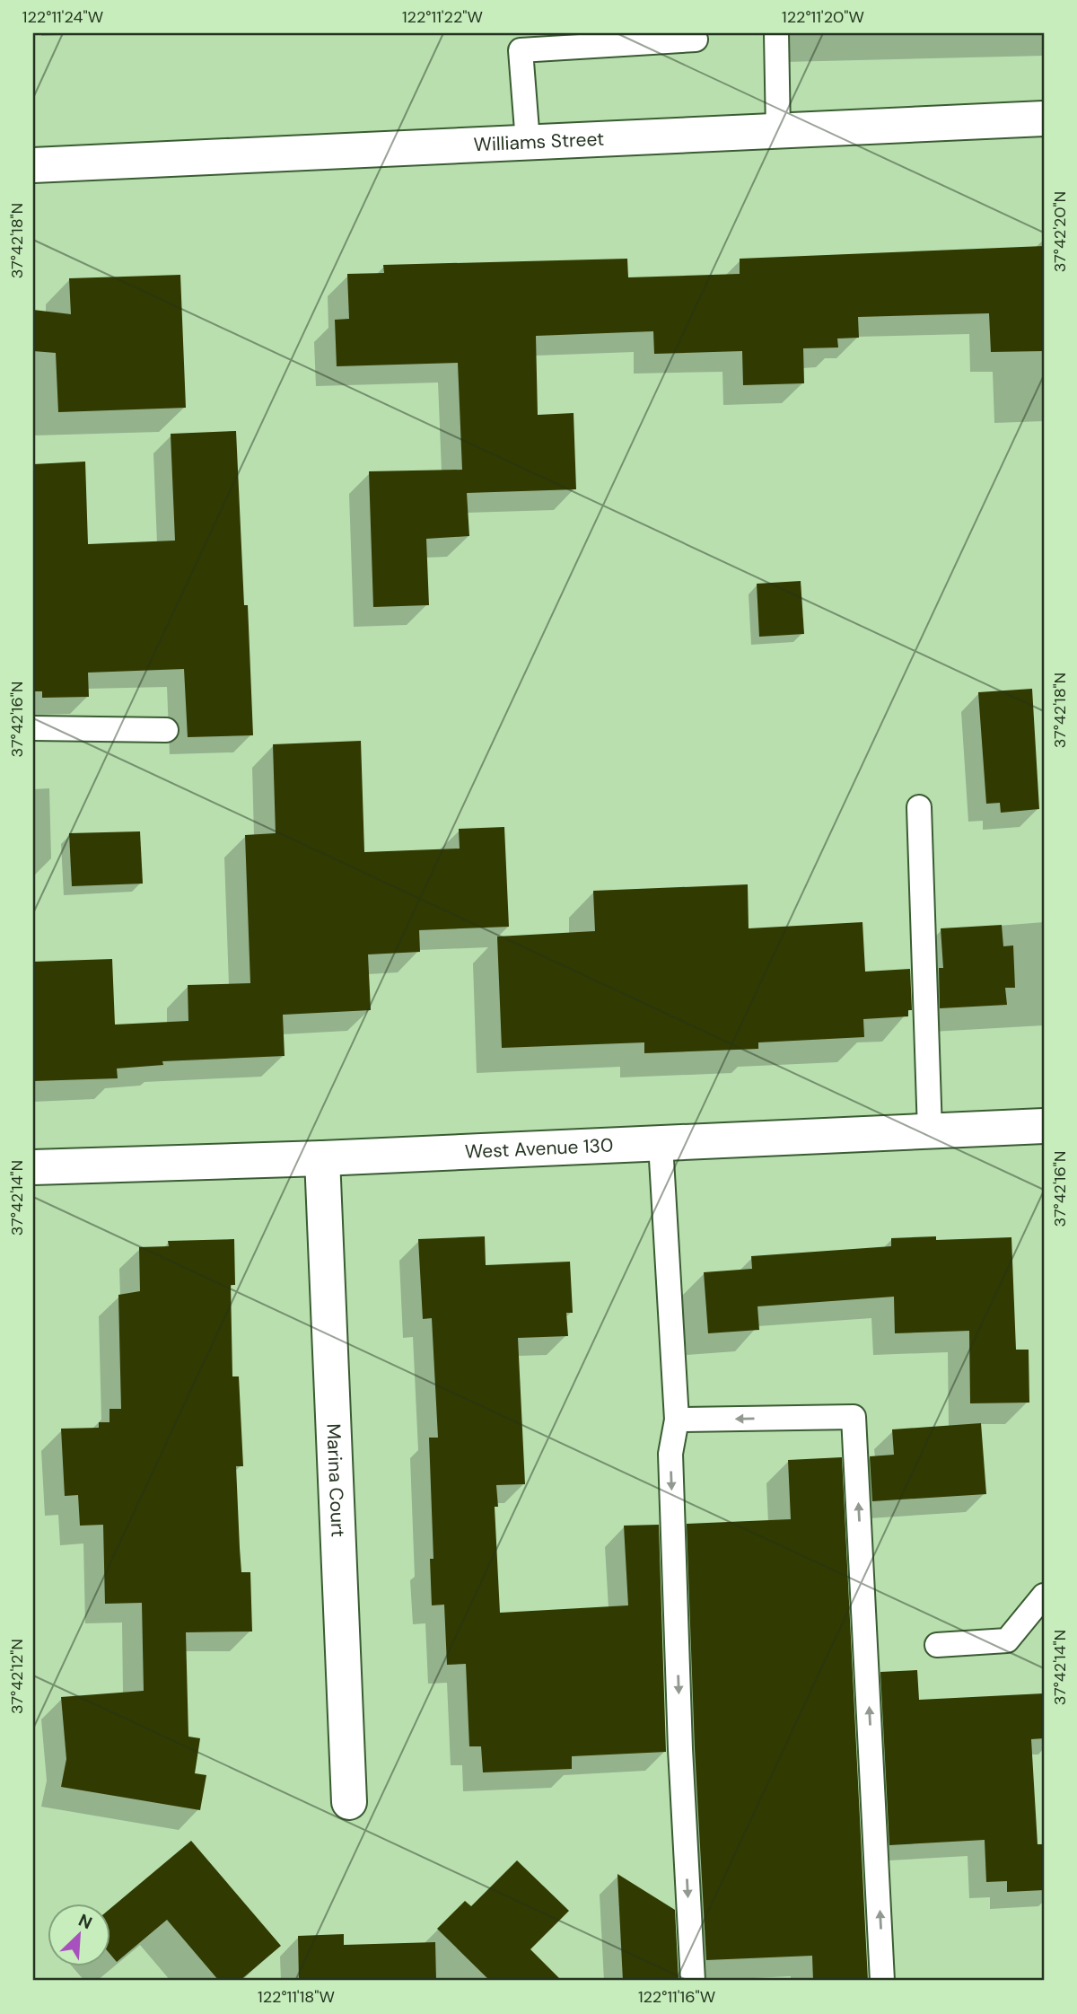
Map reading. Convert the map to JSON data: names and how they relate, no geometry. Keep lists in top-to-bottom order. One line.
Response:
{"streets":{"street":["Williams Street","West Avenue 130","Marina Court"]},"crossings":[["West Avenue 130","Marina Court"]],"north":"top right","coordinates":["122°11'24\"W","122°11'22\"W","122°11'20\"W","37°42'20\"N","37°42'18\"N","37°42'16\"N","37°42'14\"N","37°42'12\"N","122°11'18\"W","122°11'16\"W"]}
